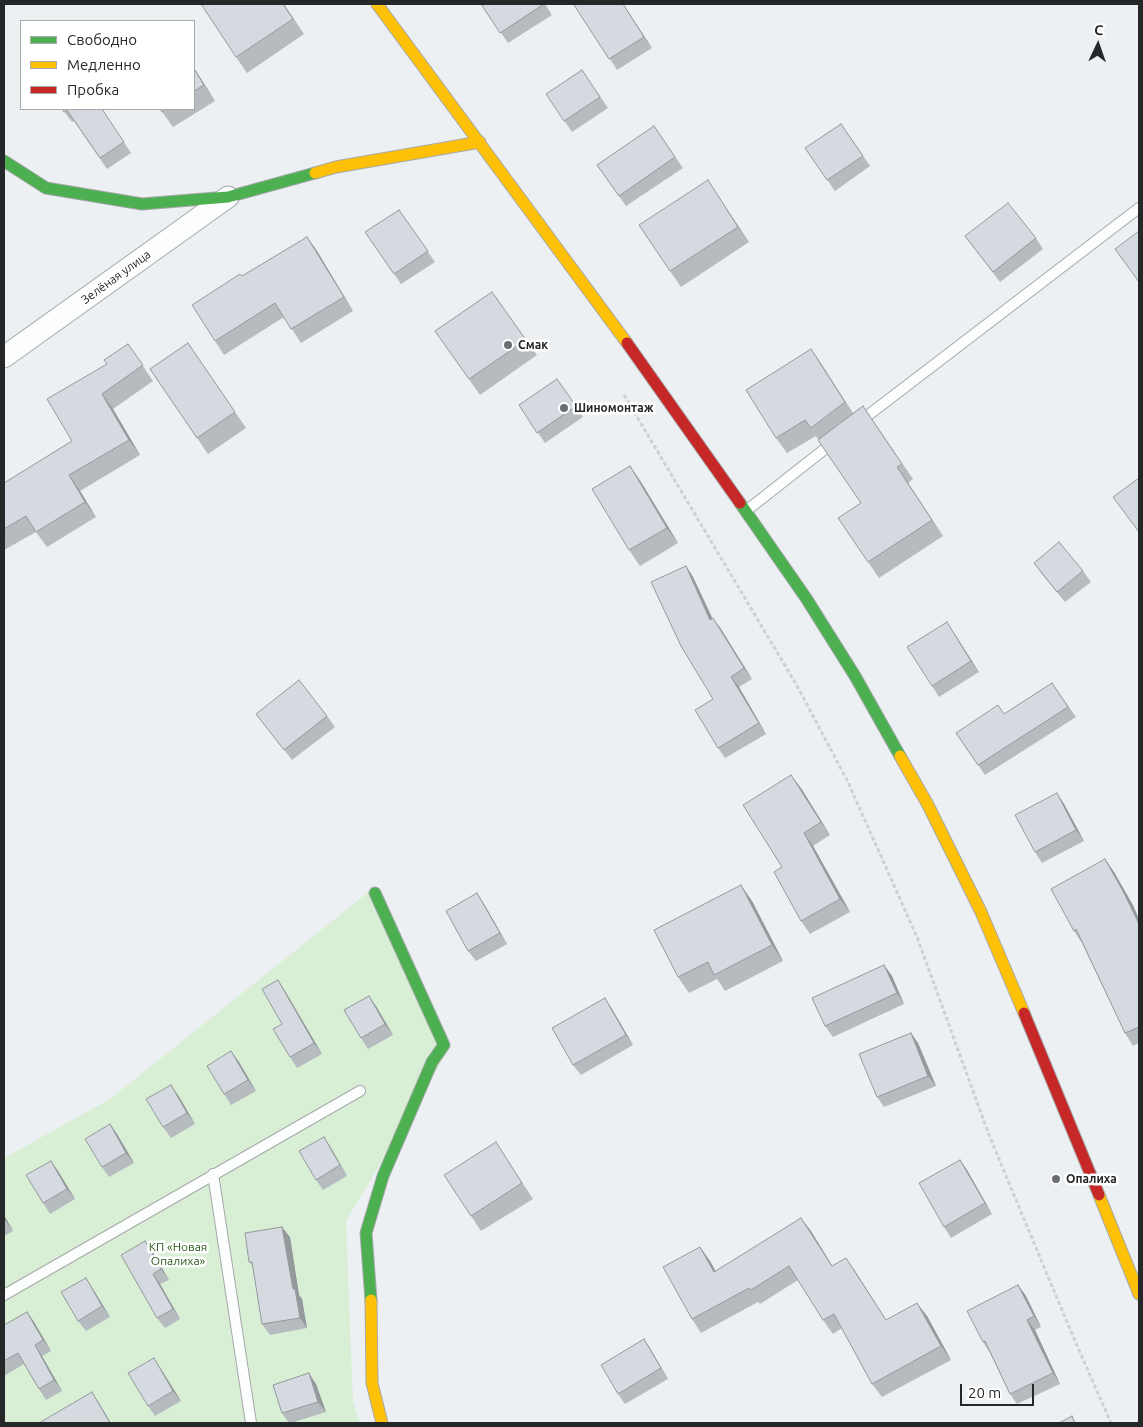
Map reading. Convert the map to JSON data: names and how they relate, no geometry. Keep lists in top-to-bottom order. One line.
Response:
{"streets":{"street":["Зелёная улица"]},"parks":["КП «Новая Опалиха»"],"places":["Смак","Шиномонтаж","Опалиха"],"legend":["Свободно","Медленно","Пробка"],"scale_bar":"20 m","north":"top"}
